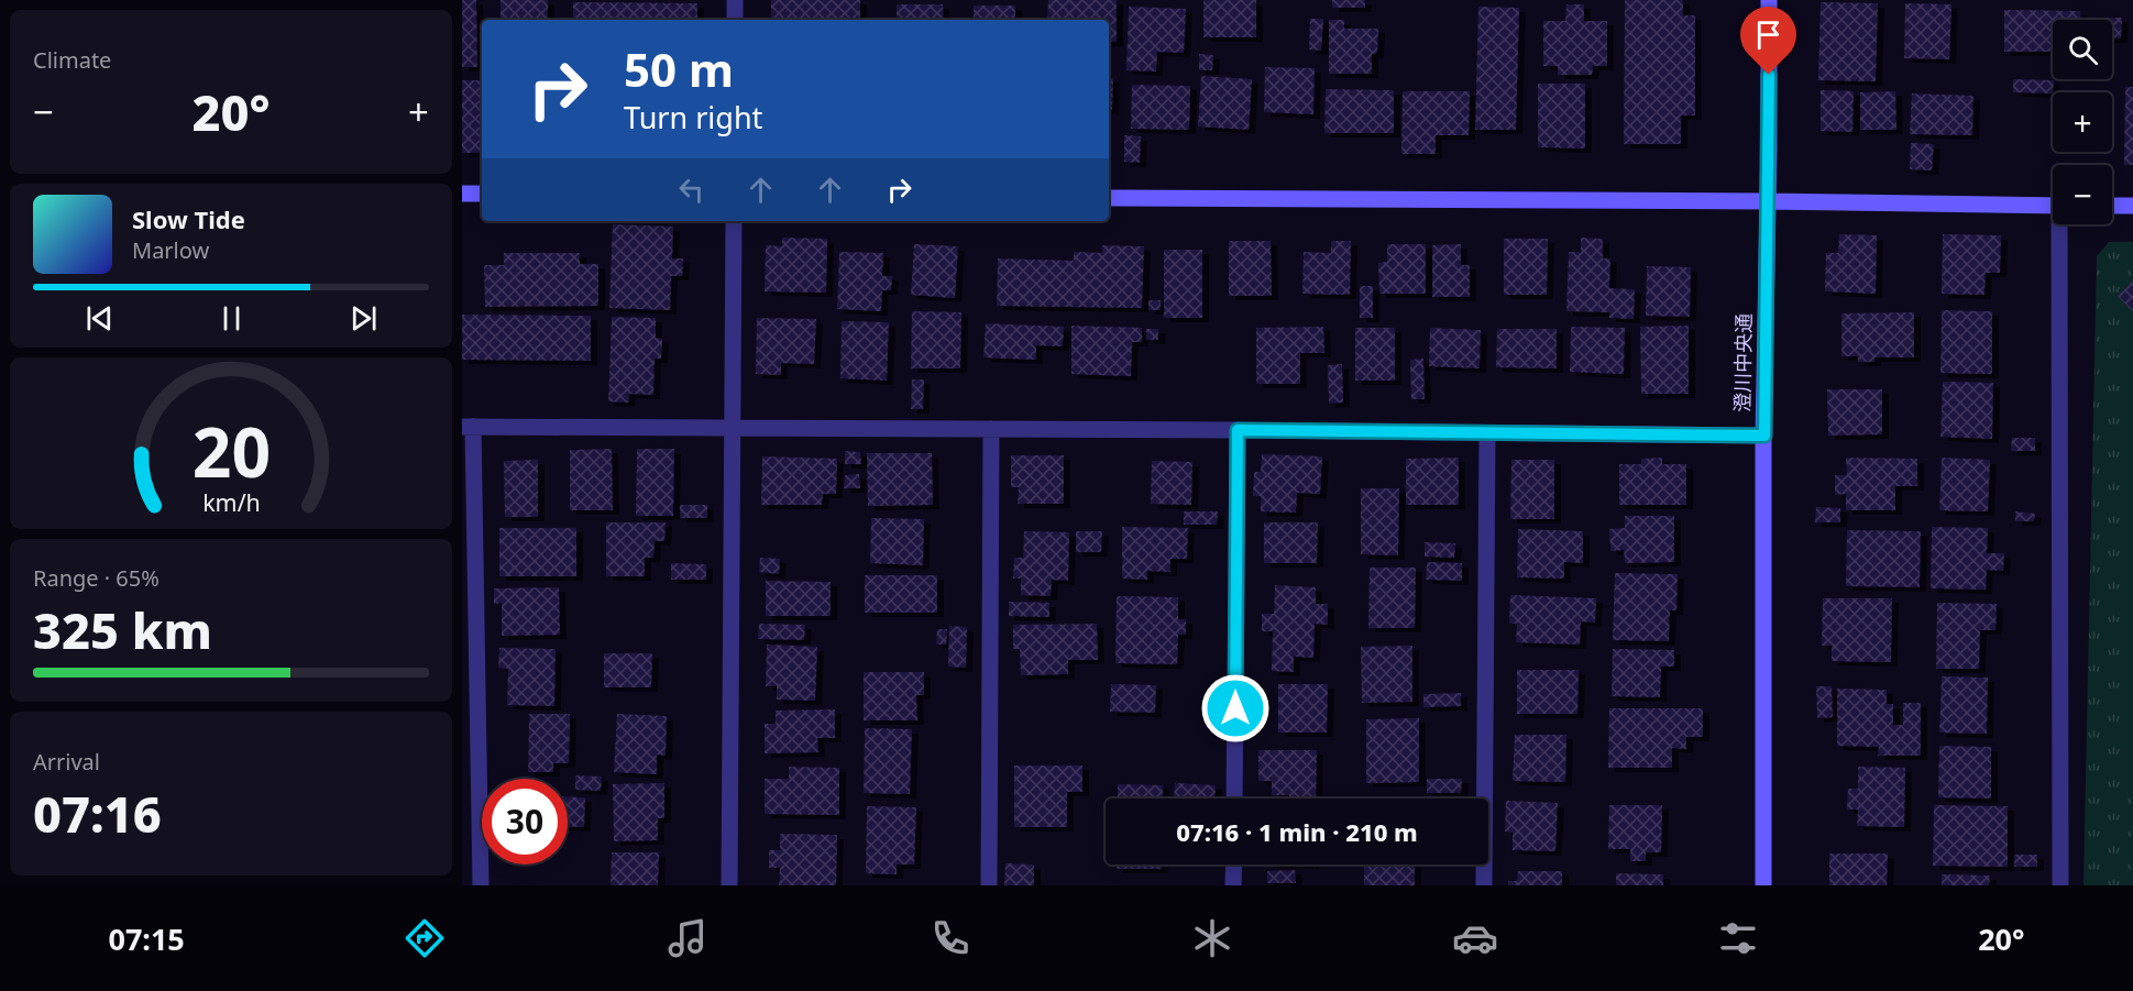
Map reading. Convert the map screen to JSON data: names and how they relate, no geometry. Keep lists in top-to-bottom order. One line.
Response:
{"streets":{"street":["澄川中央通"]},"page":{"tile":["Climate",["Range · 65%","325 km"],["Arrival","07:16"]],"map_buttons":["+","−"],"turn":["50 m","Turn right"],"heat":["−","20°","+"],"song":["Slow Tide","Marlow"],"limit":"30","trip":"07:16 · 1 min · 210 m","tabs":["07:15","20°"],"gauge":["20","km/h"]}}
